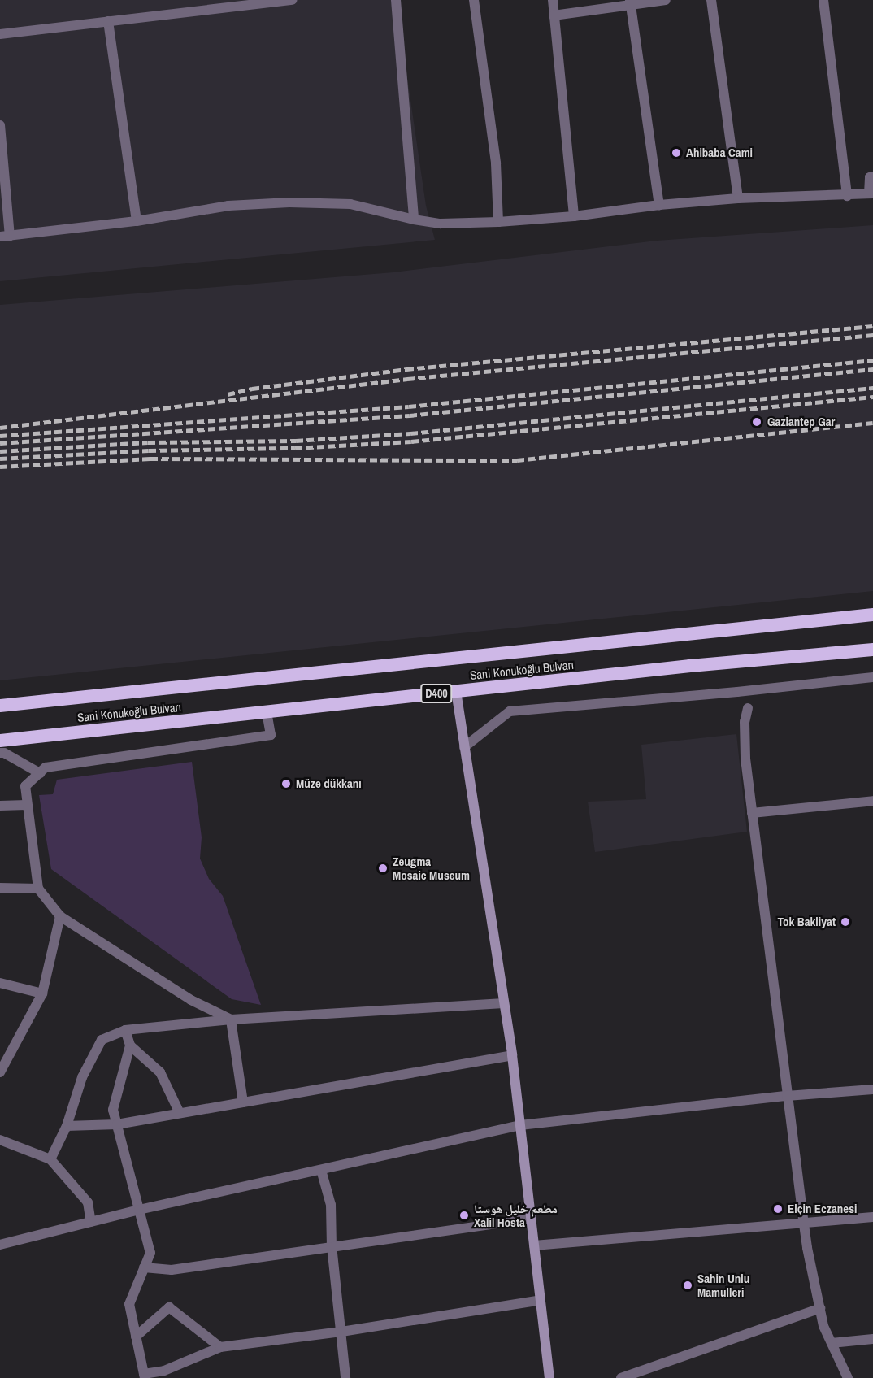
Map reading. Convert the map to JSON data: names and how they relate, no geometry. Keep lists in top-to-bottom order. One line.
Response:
{"streets":{"highway":["Sani Konukoğlu Bulvarı","D400"]},"places":["Ahibaba Cami","Gaziantep Gar","Müze dükkanı","Zeugma Mosaic Museum","Tok Bakliyat","Elçin Eczanesi","مطعم خليل هوستا Xalil Hosta","Sahin Unlu Mamulleri"]}
